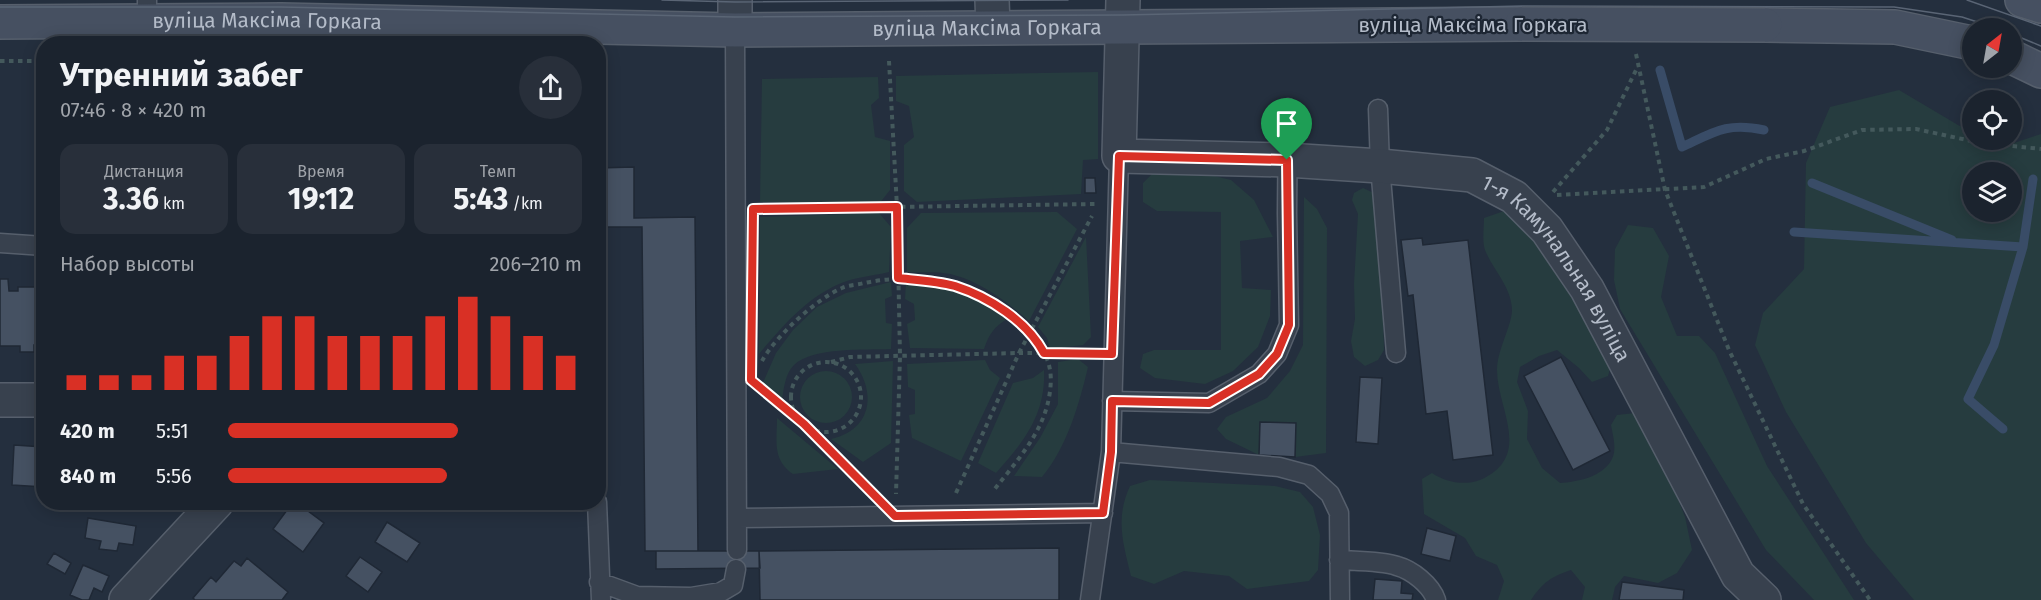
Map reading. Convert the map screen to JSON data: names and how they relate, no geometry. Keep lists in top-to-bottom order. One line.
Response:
{"streets":{"main road":["вуліца Максіма Горкага"],"street":["1-я Камунальная вуліца"]},"north":"top right","page":{"heading":["Утренний забег","07:46 · 8 × 420 m"],"stats":[["Дистанция","3.36 km"],["Время","19:12"],["Темп","5:43 /km"]],"chart":["Набор высоты","206–210 m"],"list":[{"name":"420 m","note":"5:51"},{"name":"840 m","note":"5:56"}]}}
